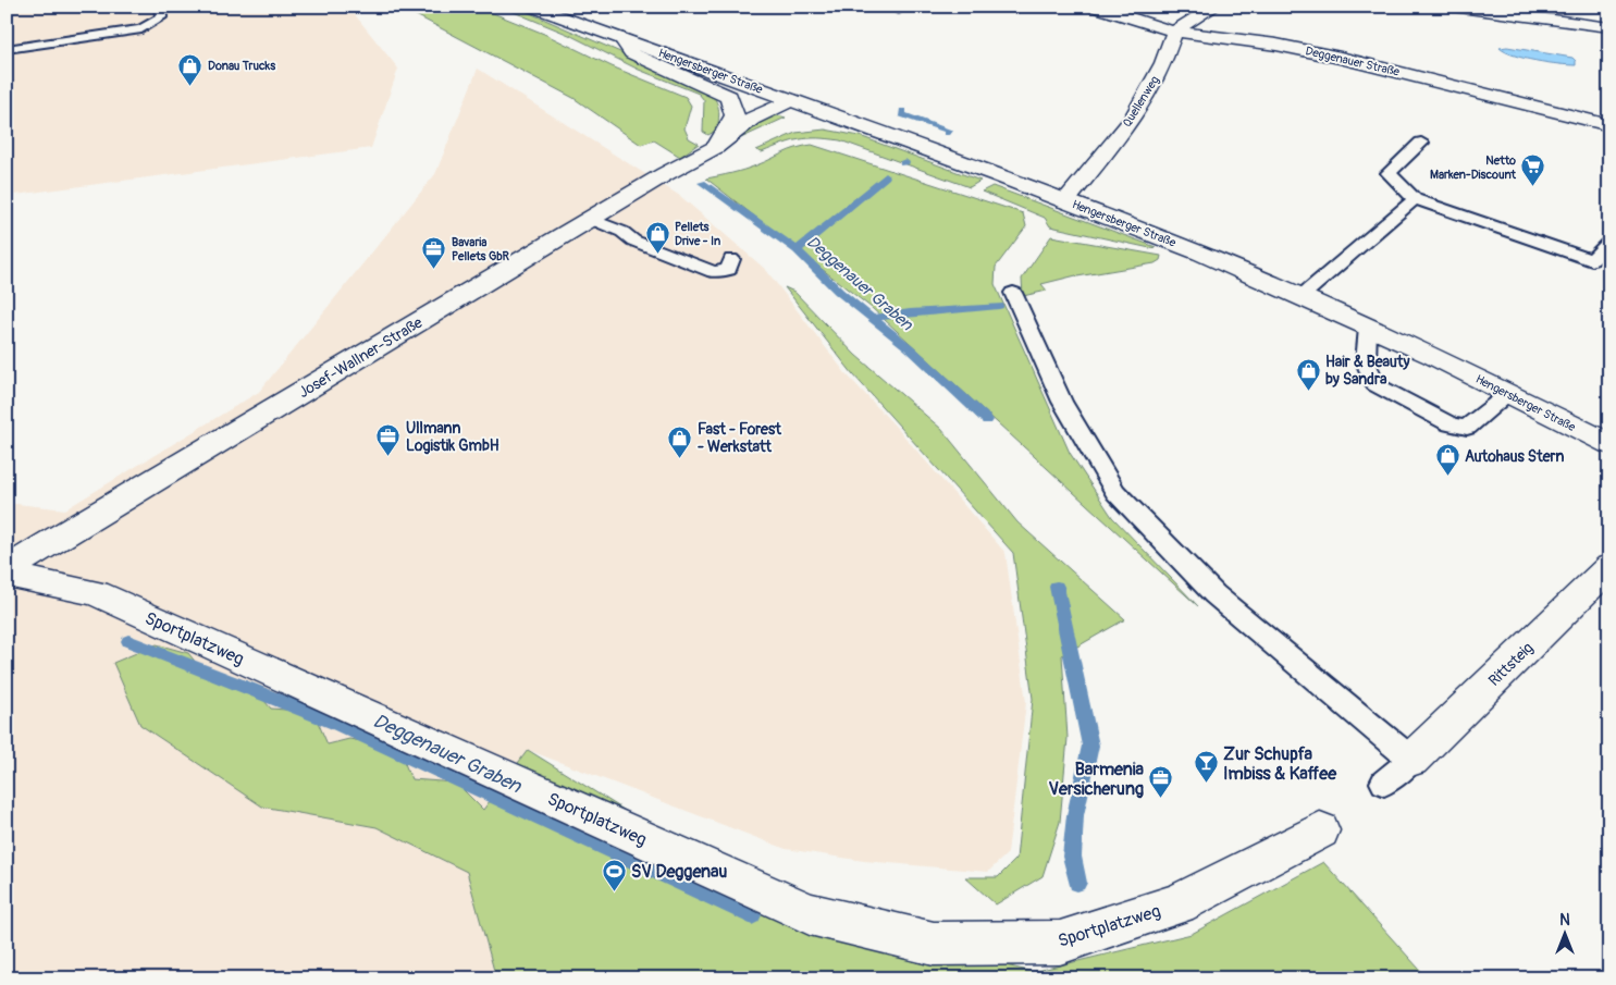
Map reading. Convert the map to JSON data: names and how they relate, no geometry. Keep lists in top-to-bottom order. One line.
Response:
{"streets":{"street":["Deggenauer Straße","Hengersberger Straße","Quellenweg","Josef-Wallner-Straße","Sportplatzweg","Rittsteig"]},"crossings":[["Deggenauer Straße","Quellenweg"],["Hengersberger Straße","Quellenweg"],["Hengersberger Straße","Josef-Wallner-Straße"]],"water":["Deggenauer Graben"],"places":{"shop":["Donau Trucks","Pellets Drive - In","Hair & Beauty by Sandra","Fast - Forest - Werkstatt","Autohaus Stern"],"supermarket":["Netto Marken-Discount"],"office":["Bavaria Pellets GbR","Ullmann Logistik GmbH","Barmenia Versicherung"],"bar":["Zur Schupfa Imbiss & Kaffee"],"sports":["SV Deggenau"]},"north":"top"}
